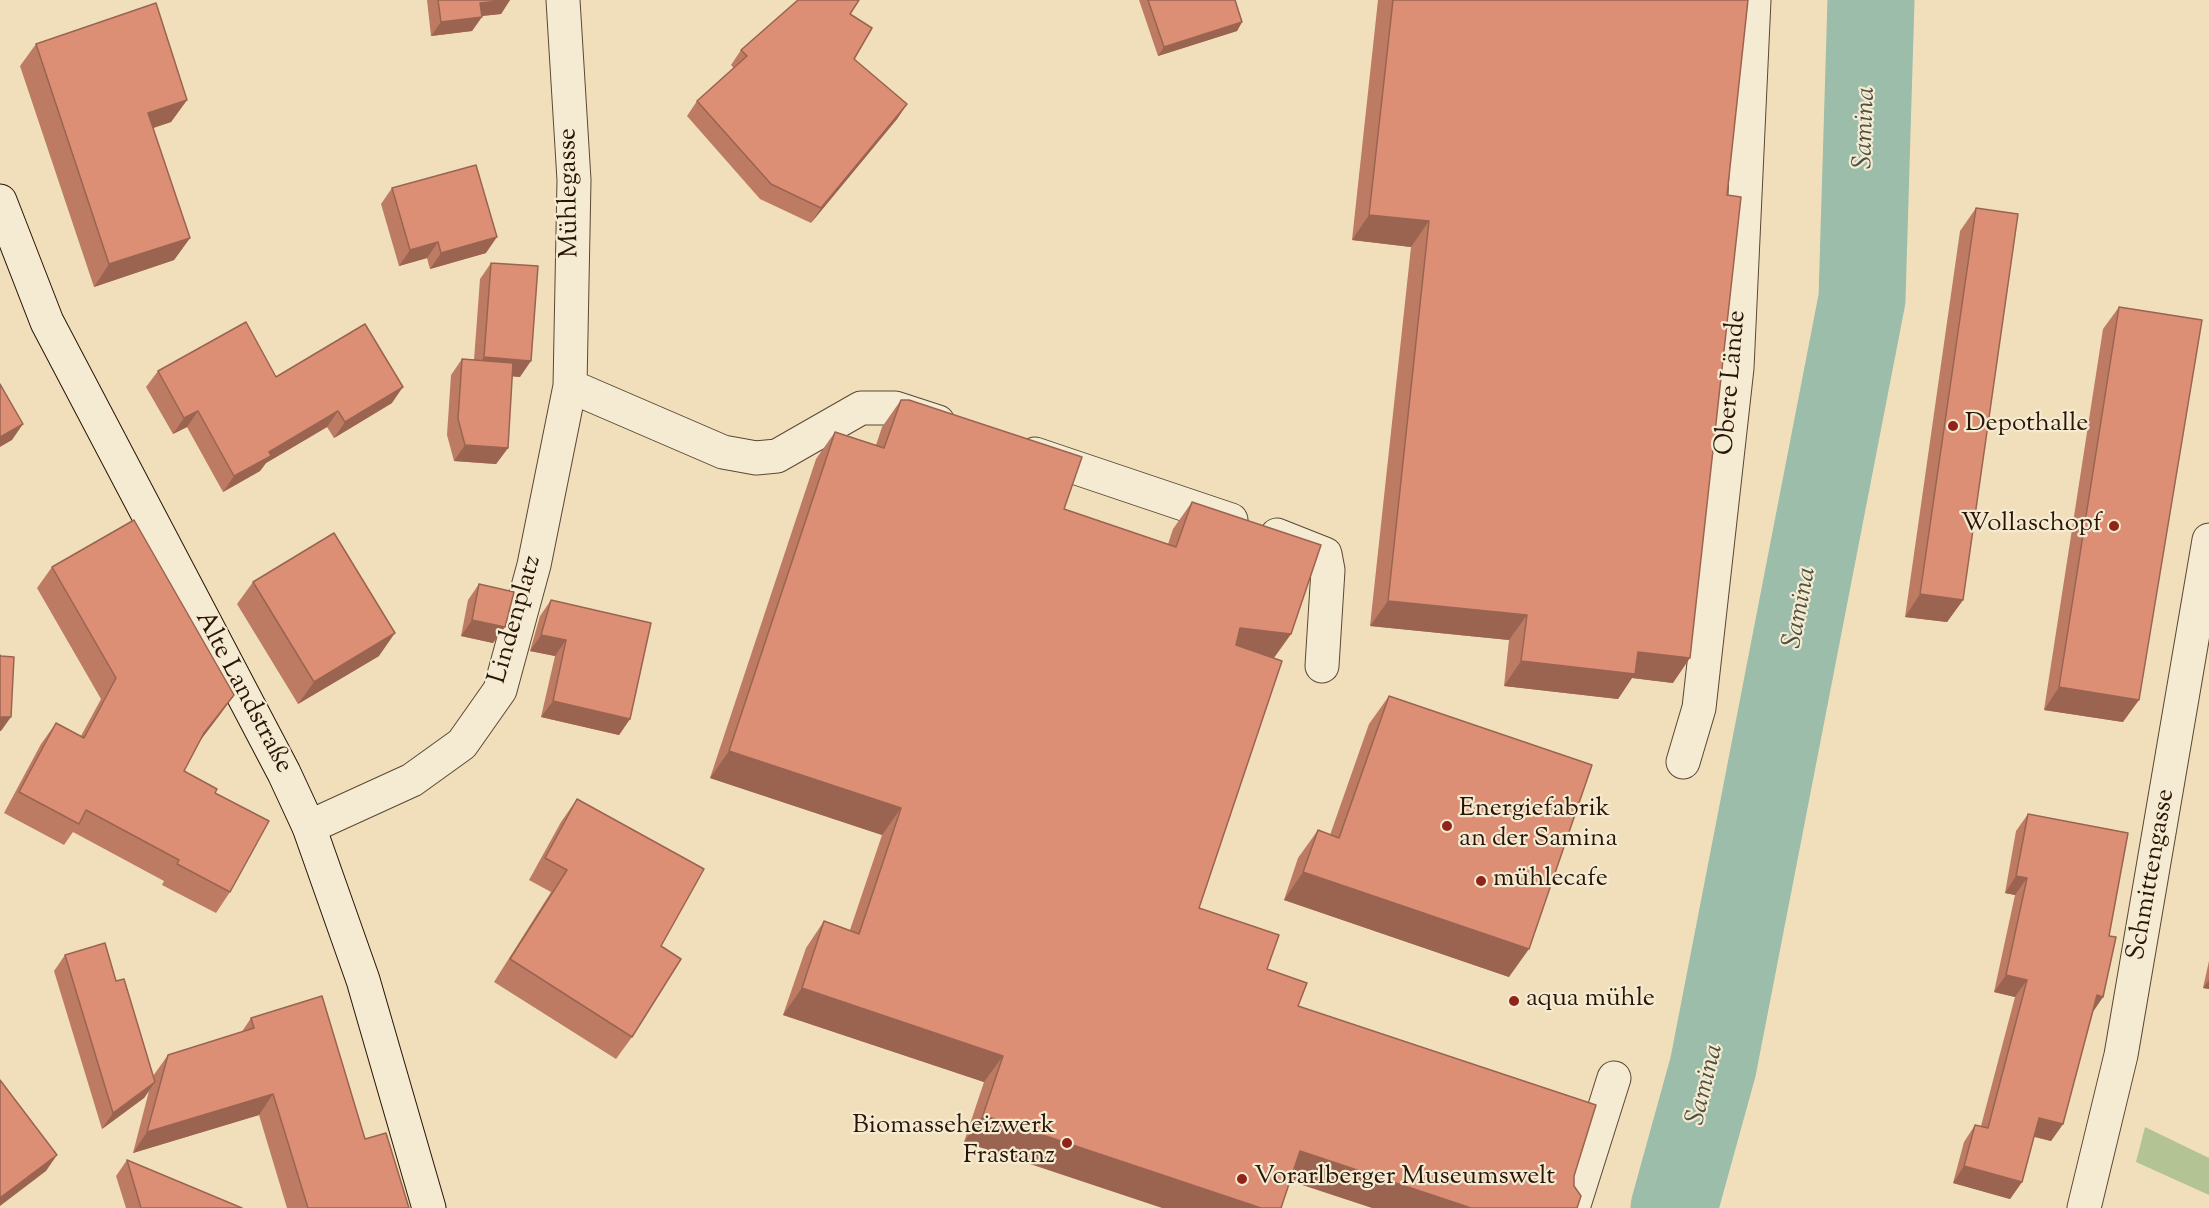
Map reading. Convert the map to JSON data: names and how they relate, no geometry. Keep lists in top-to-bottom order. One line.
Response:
{"streets":{"street":["Mühlegasse","Obere Lände","Lindenplatz","Alte Landstraße","Schmittengasse"]},"crossings":[["Mühlegasse","Lindenplatz"],["Lindenplatz","Alte Landstraße"]],"water":["Samina"],"places":["Depothalle","Wollaschopf","Energiefabrik an der Samina","mühlecafe","aqua mühle","Biomasseheizwerk Frastanz","Vorarlberger Museumswelt"]}
